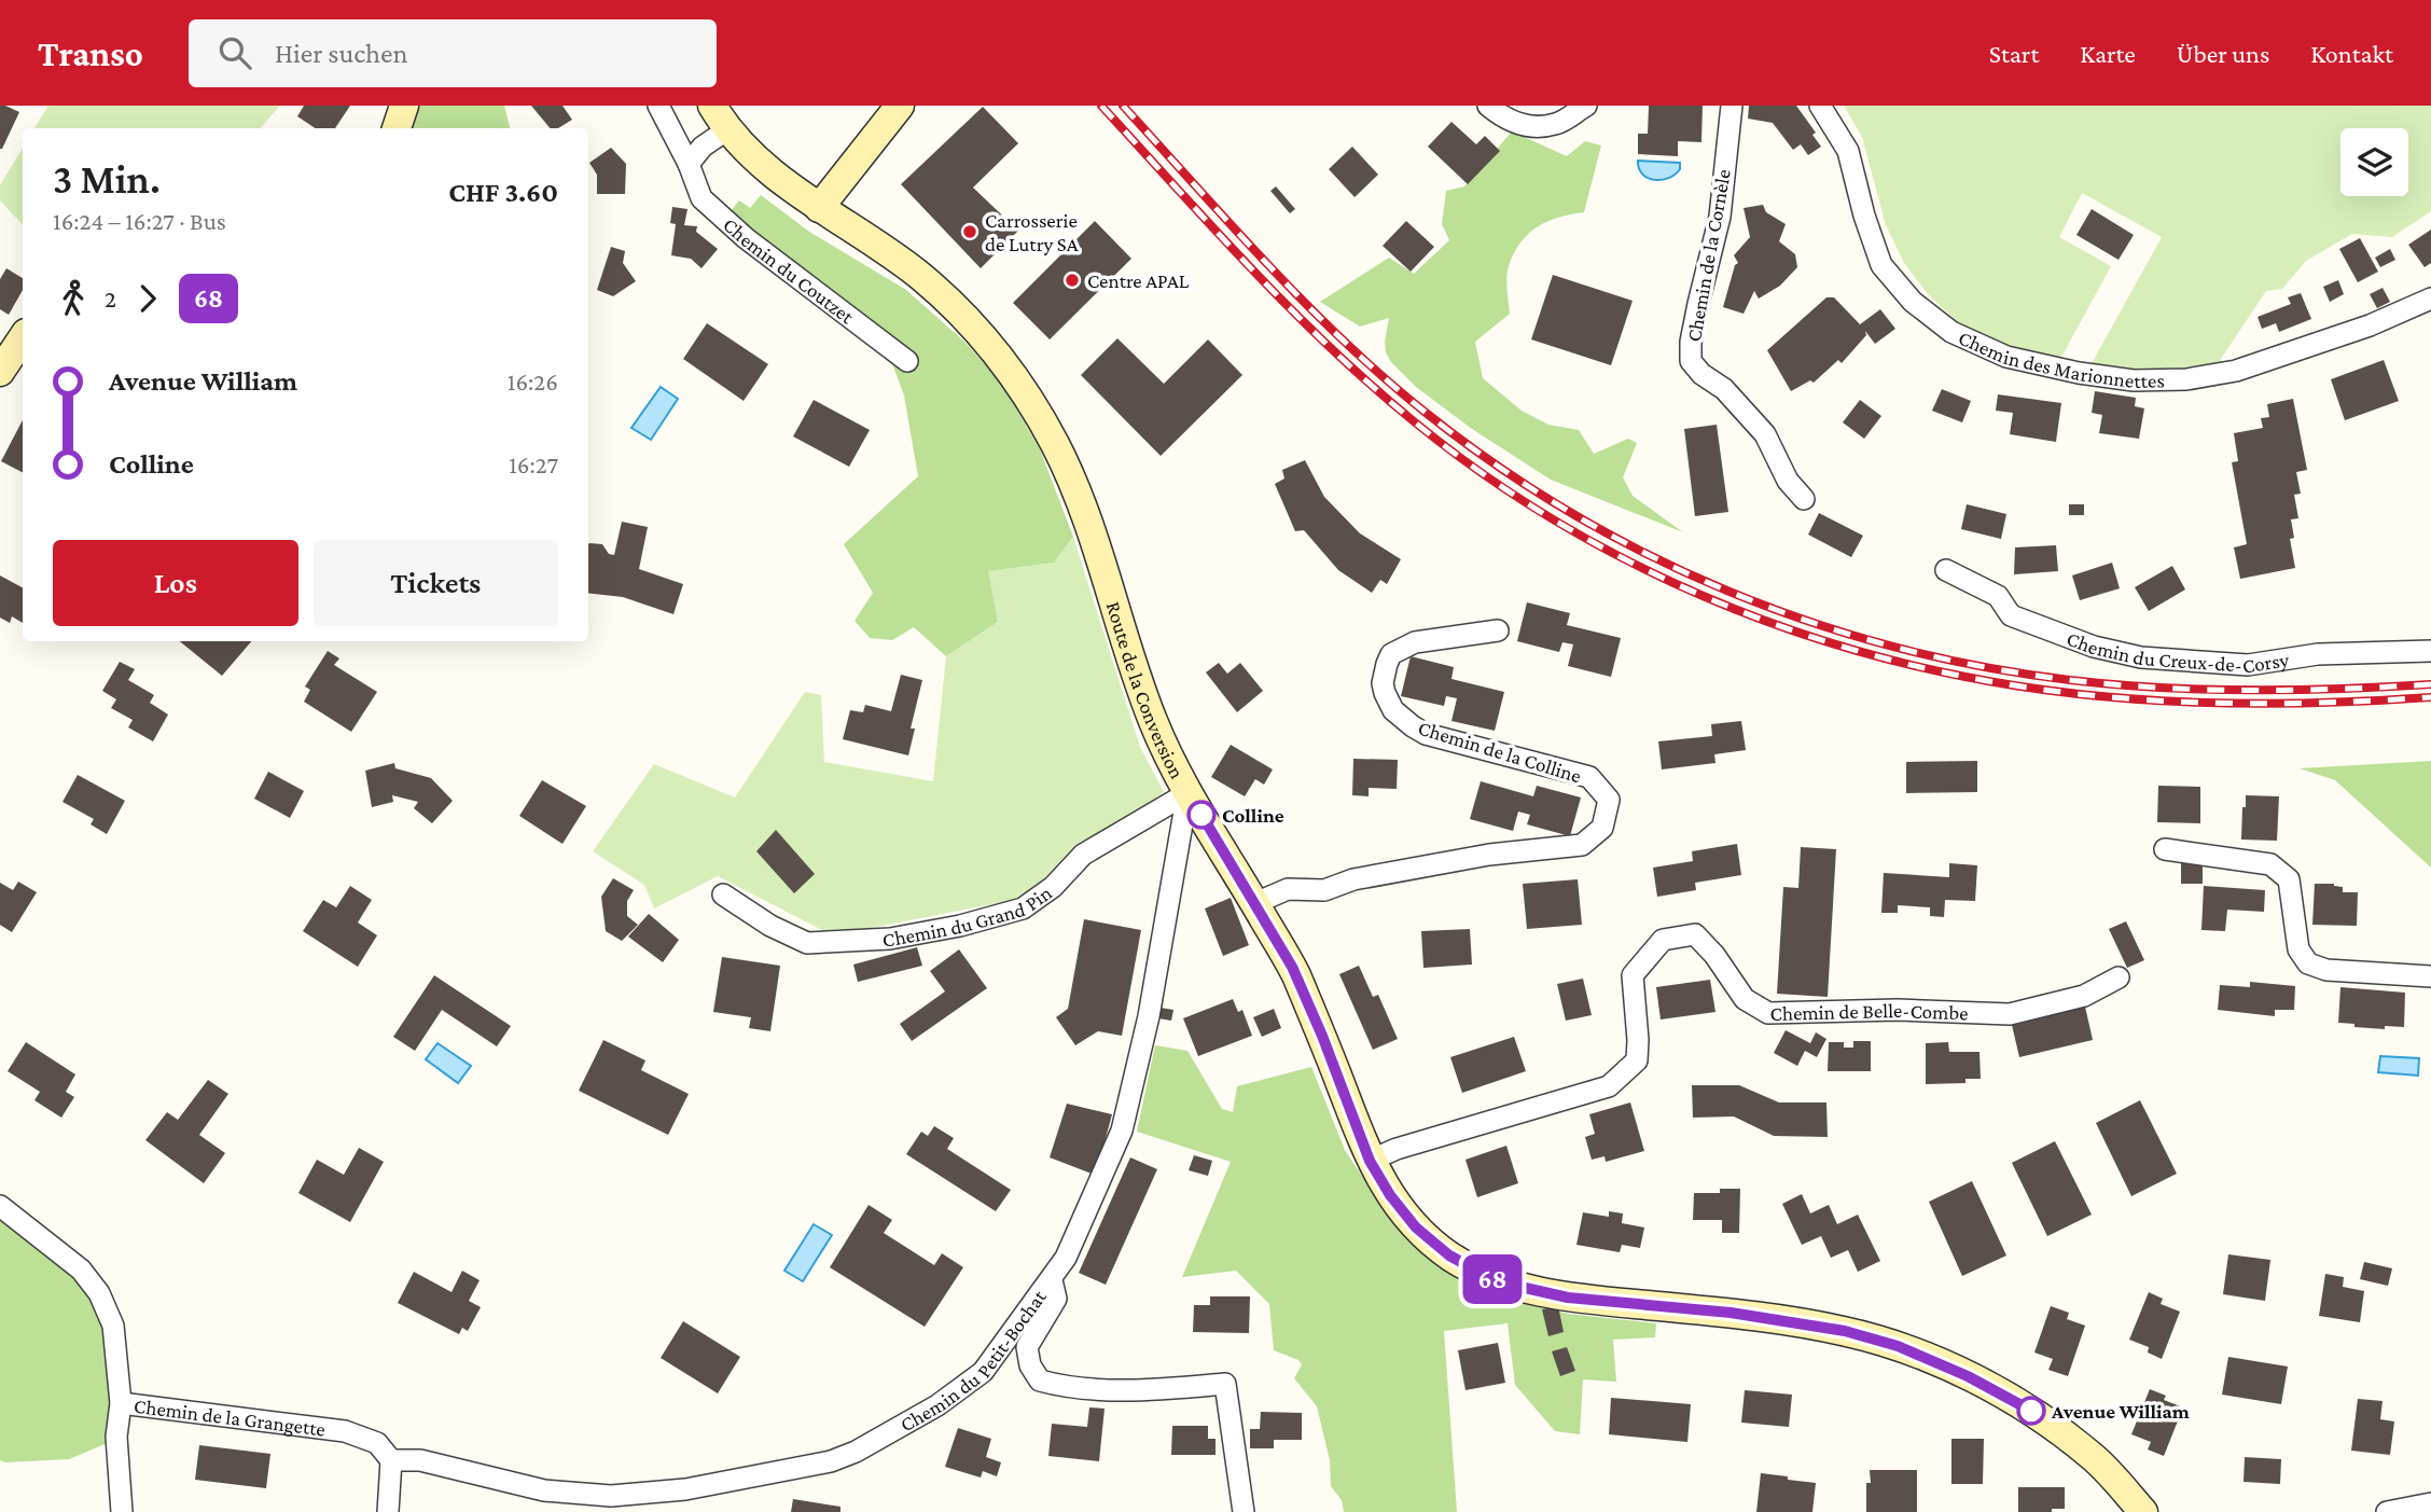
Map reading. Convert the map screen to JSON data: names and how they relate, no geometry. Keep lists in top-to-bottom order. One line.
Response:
{"streets":{"main road":["Route de la Conversion"],"street":["Chemin de la Cornèle","Chemin du Coutzet","Chemin des Marionnettes","Chemin du Creux-de-Corsy","Chemin de la Colline","Chemin du Grand Pin","Chemin de Belle-Combe","Chemin du Petit-Bochat","Chemin de la Grangette"]},"crossings":[["Route de la Conversion","Chemin de la Colline"],["Route de la Conversion","Chemin du Grand Pin"],["Route de la Conversion","Chemin de Belle-Combe"],["Route de la Conversion","Chemin du Petit-Bochat"],["Chemin du Grand Pin","Chemin du Petit-Bochat"],["Chemin du Petit-Bochat","Chemin de la Grangette"]],"places":["Carrosserie de Lutry SA","Centre APAL","Colline","Avenue William"],"lines":["bus line 68"],"page":{"header":"Transo","search":"Hier suchen","nav":["Start","Karte","Über uns","Kontakt"],"on_map":"68","heading":["3 Min.","16:24 – 16:27 · Bus","CHF 3.60"],"legs":["2","68"],"list":[{"name":"Avenue William","value":"16:26"},{"name":"Colline","value":"16:27"}],"buttons":["Los","Tickets"]}}
